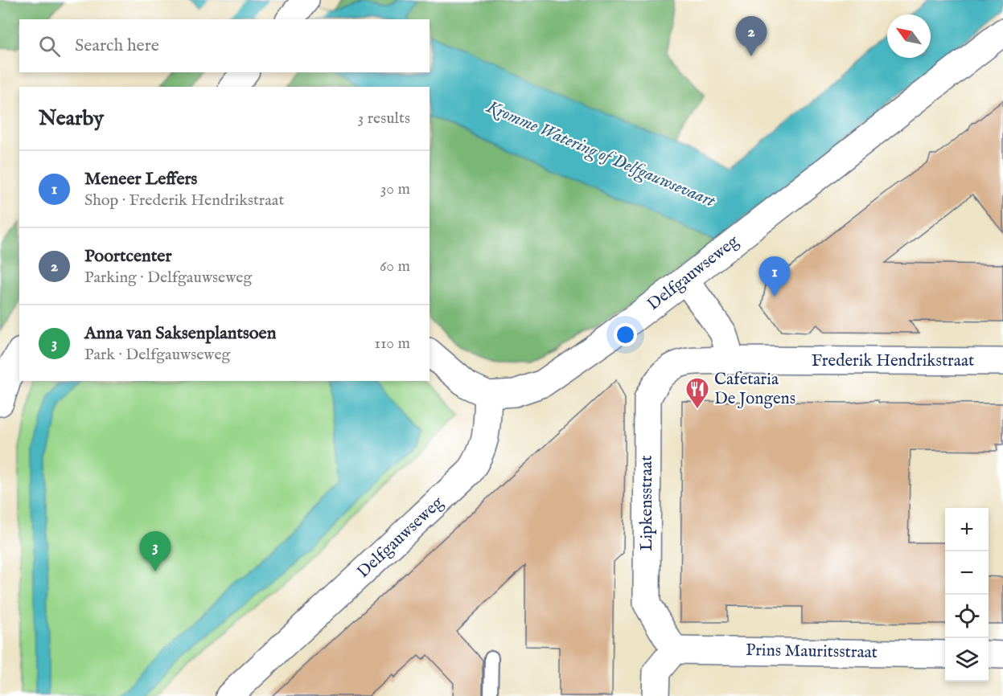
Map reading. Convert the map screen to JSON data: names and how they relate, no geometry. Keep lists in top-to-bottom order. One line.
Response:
{"streets":{"street":["Delfgauwseweg","Frederik Hendrikstraat","Lipkensstraat","Prins Mauritsstraat"]},"crossings":[["Frederik Hendrikstraat","Lipkensstraat"],["Lipkensstraat","Prins Mauritsstraat"]],"water":["Kromme Watering of Delfgauwsevaart"],"places":{"restaurant":["Cafetaria De Jongens"]},"north":"top left","page":{"pins":["2","1","3"],"search":"Search here","heading":["Nearby","3 results"],"list":[{"mark":"1","name":"Meneer Leffers","note":"Shop · Frederik Hendrikstraat","value":"30 m"},{"mark":"2","name":"Poortcenter","note":"Parking · Delfgauwseweg","value":"60 m"},{"mark":"3","name":"Anna van Saksenplantsoen","note":"Park · Delfgauwseweg","value":"110 m"}],"map_buttons":["+","−"]}}
